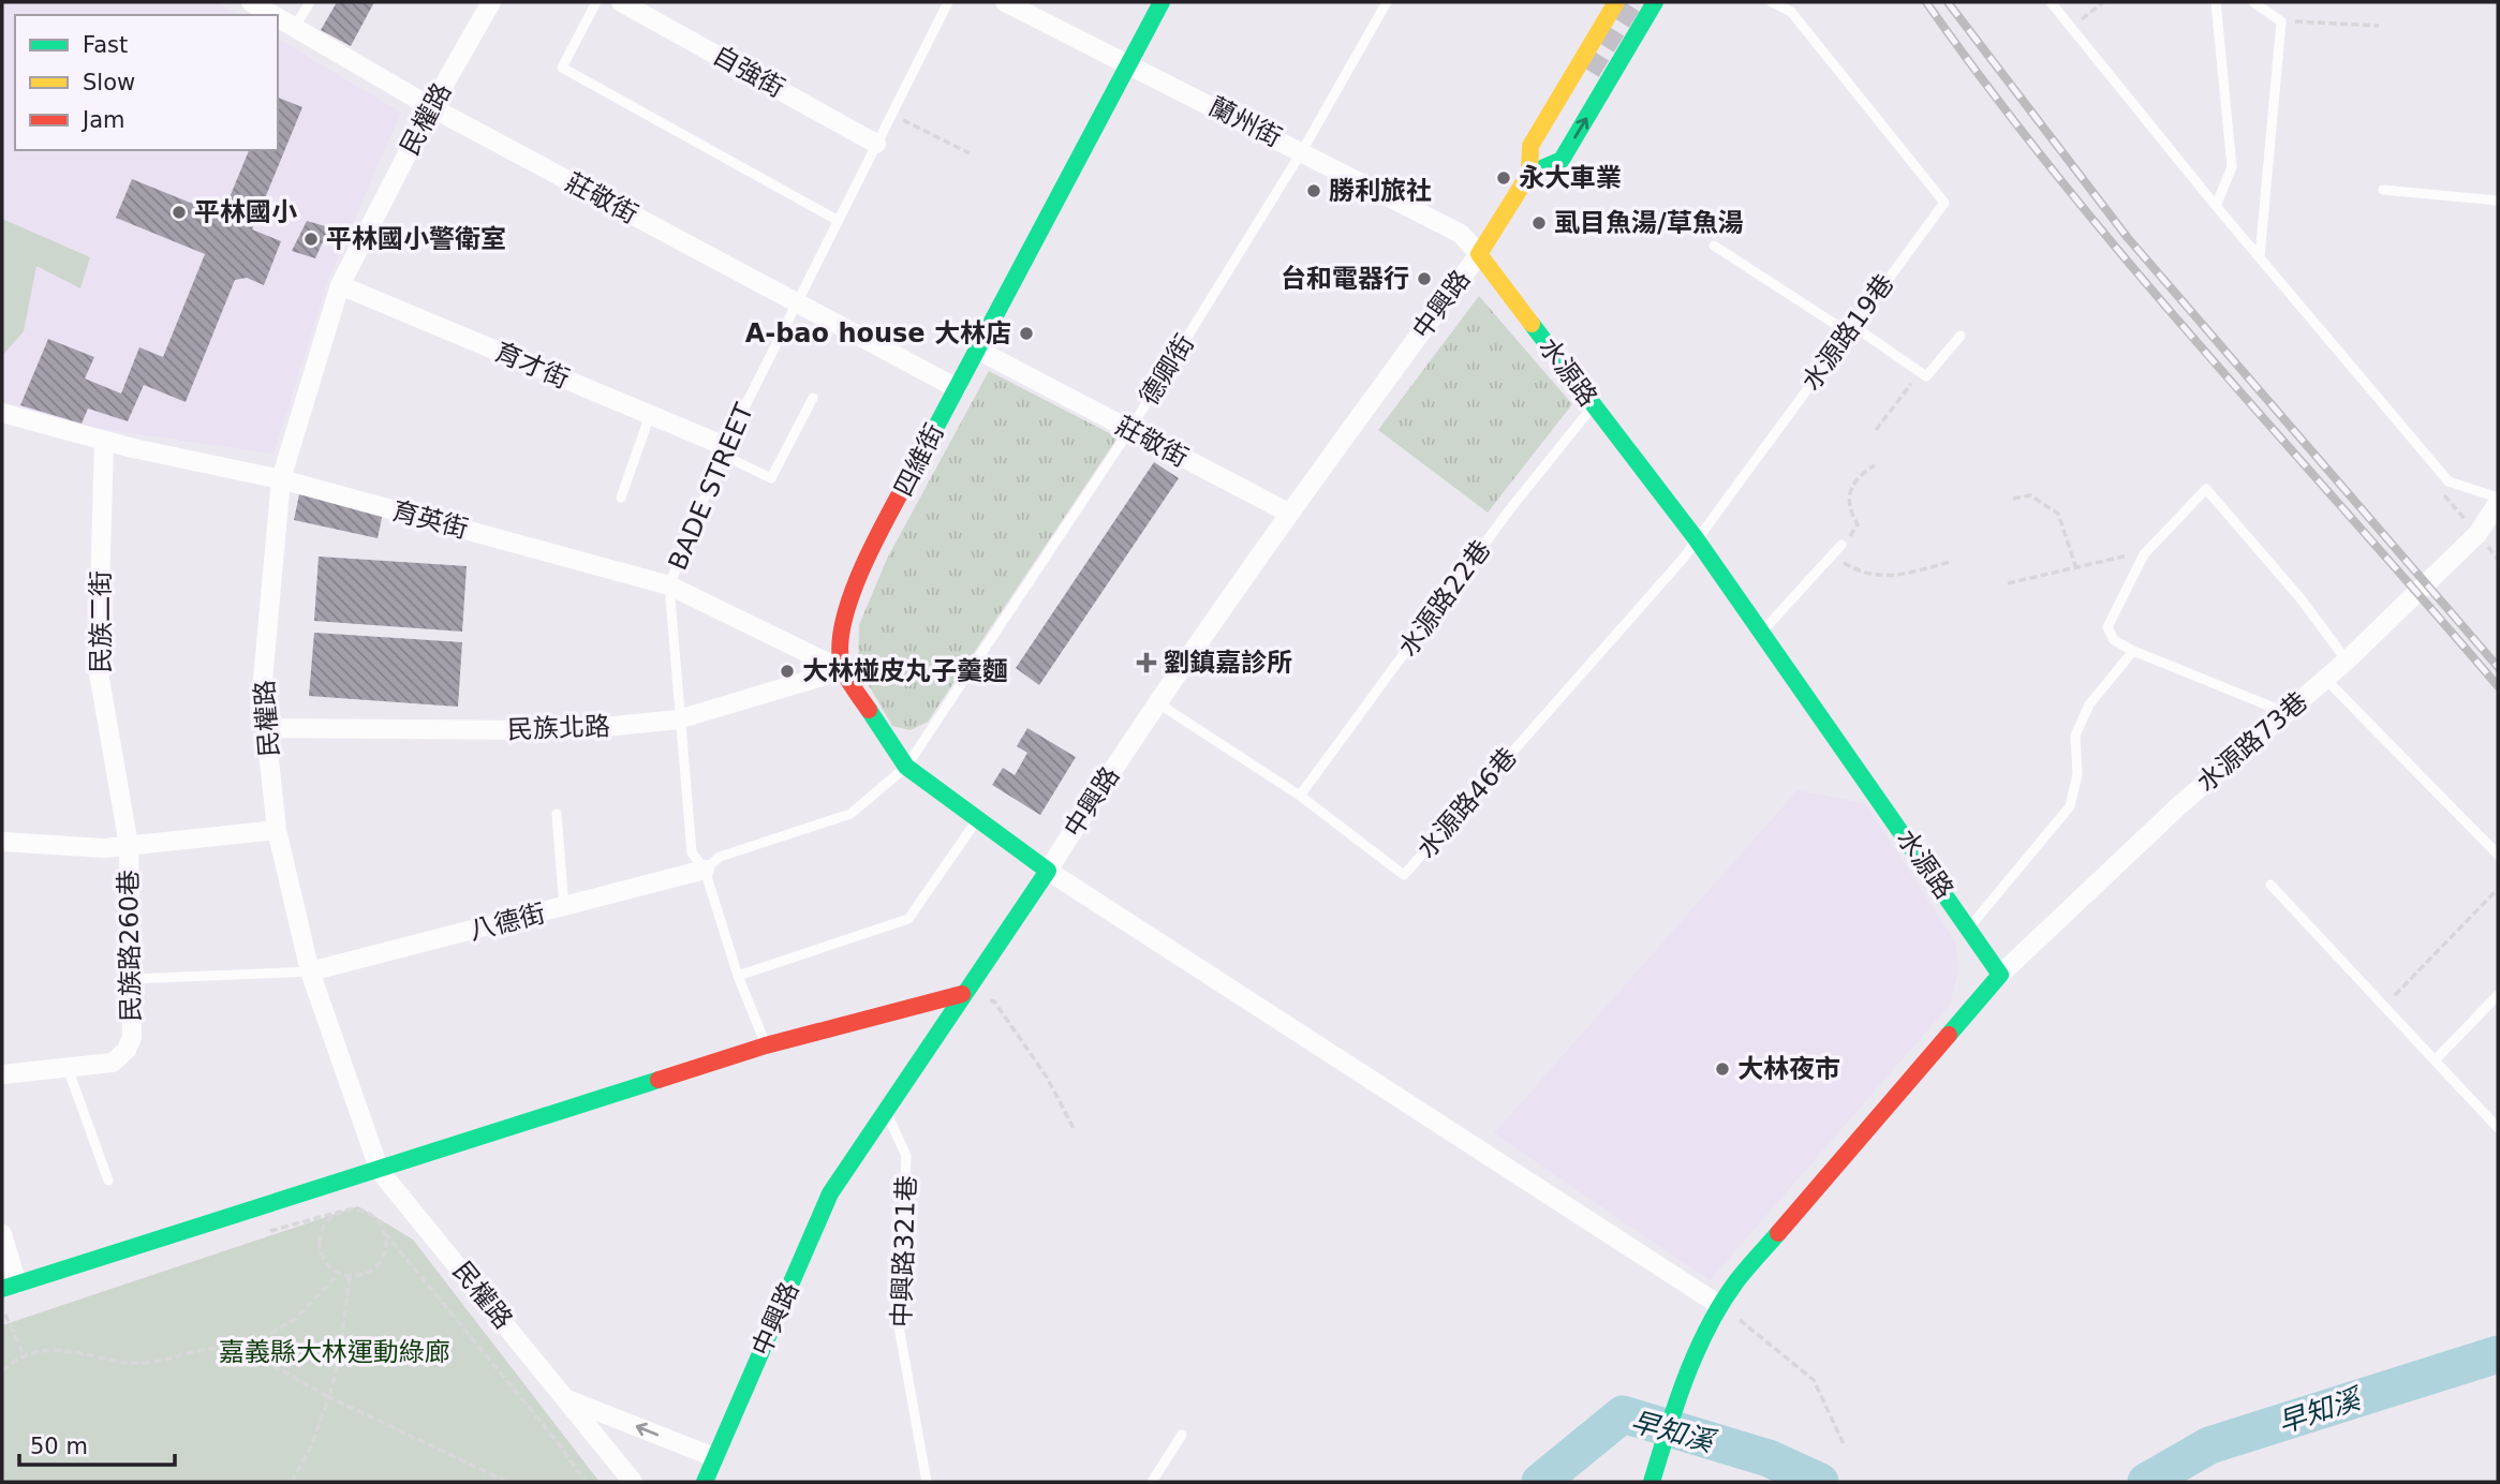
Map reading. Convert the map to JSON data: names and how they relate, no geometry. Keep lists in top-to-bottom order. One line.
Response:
{"streets":{"street":["自強街","民權路","蘭州街","莊敬街","中興路","育才街","水源路","四維街","育英街","民族二街","民族北路","水源路73巷","八德街","民族路260巷"],"lane":["水源路19巷","德卿街","BADE STREET","水源路22巷","水源路46巷","中興路321巷"]},"crossings":[["自強街","BADE STREET"],["民權路","莊敬街"],["民權路","中興路"],["民權路","育才街"],["民權路","育英街"],["民權路","民族北路"],["民權路","八德街"],["蘭州街","中興路"],["蘭州街","德卿街"],["蘭州街","水源路"],["蘭州街","四維街"],["莊敬街","中興路"],["莊敬街","德卿街"],["莊敬街","四維街"],["莊敬街","BADE STREET"],["中興路","水源路"],["中興路","四維街"],["中興路","水源路46巷"],["中興路","中興路321巷"],["水源路19巷","水源路"],["水源路19巷","水源路46巷"],["育才街","BADE STREET"],["德卿街","四維街"],["德卿街","BADE STREET"],["德卿街","八德街"],["水源路","水源路22巷"],["水源路","水源路73巷"],["水源路","水源路46巷"],["四維街","育英街"],["四維街","民族北路"],["BADE STREET","育英街"],["BADE STREET","民族北路"],["BADE STREET","八德街"],["育英街","民族二街"],["育英街","民族北路"],["水源路22巷","水源路46巷"],["民族二街","民族路260巷"]],"water":["早知溪"],"parks":["嘉義縣大林運動綠廊"],"places":{"other":["永大車業","勝利旅社","平林國小","虱目魚湯/草魚湯","平林國小警衛室","台和電器行","A-bao house 大林店","大林椪皮丸子羹麵","大林夜市"],"health":["劉鎮嘉診所"]},"legend":["Fast","Slow","Jam"],"scale_bar":"50 m"}
